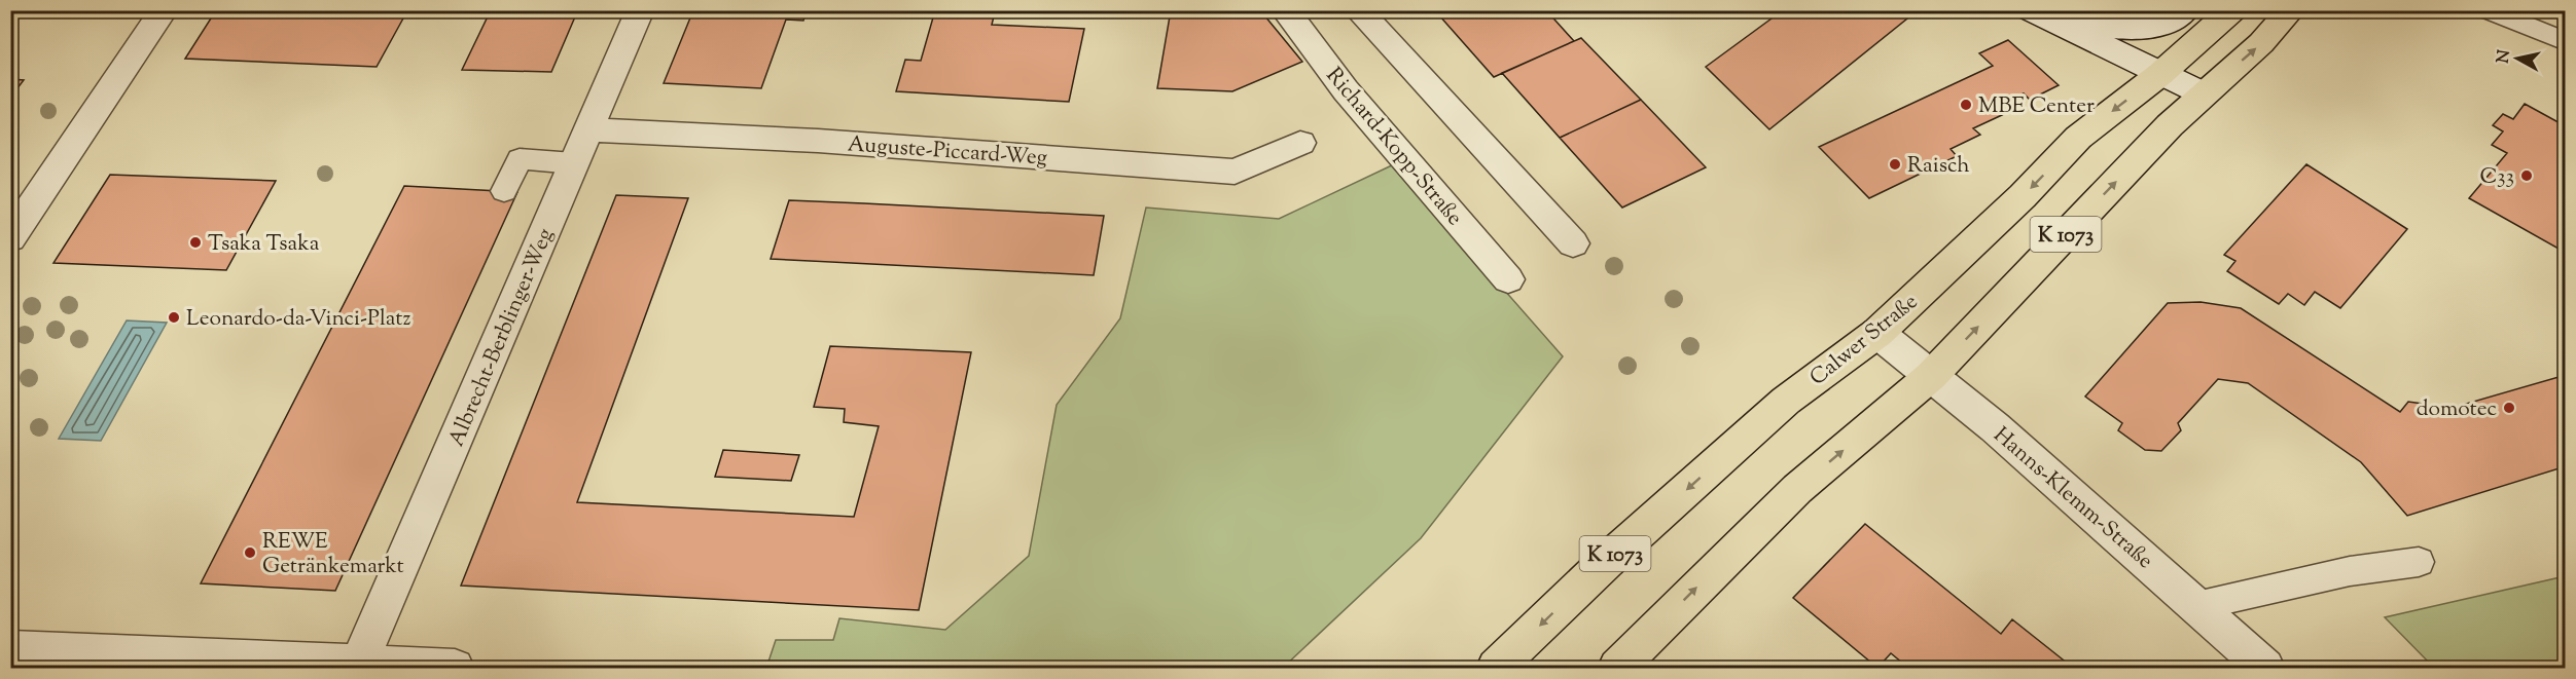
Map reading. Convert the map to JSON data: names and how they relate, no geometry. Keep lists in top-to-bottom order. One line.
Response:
{"streets":{"main road":["K 1073","Calwer Straße"],"street":["Richard-Kopp-Straße","Auguste-Piccard-Weg","Albrecht-Berblinger-Weg","Hanns-Klemm-Straße"]},"crossings":[["Auguste-Piccard-Weg","Albrecht-Berblinger-Weg"],["K 1073","Hanns-Klemm-Straße"],["Calwer Straße","Hanns-Klemm-Straße"]],"places":["MBE Center","Raisch","C33","Tsaka Tsaka","Leonardo-da-Vinci-Platz","domotec","REWE Getränkemarkt"],"north":"left"}
